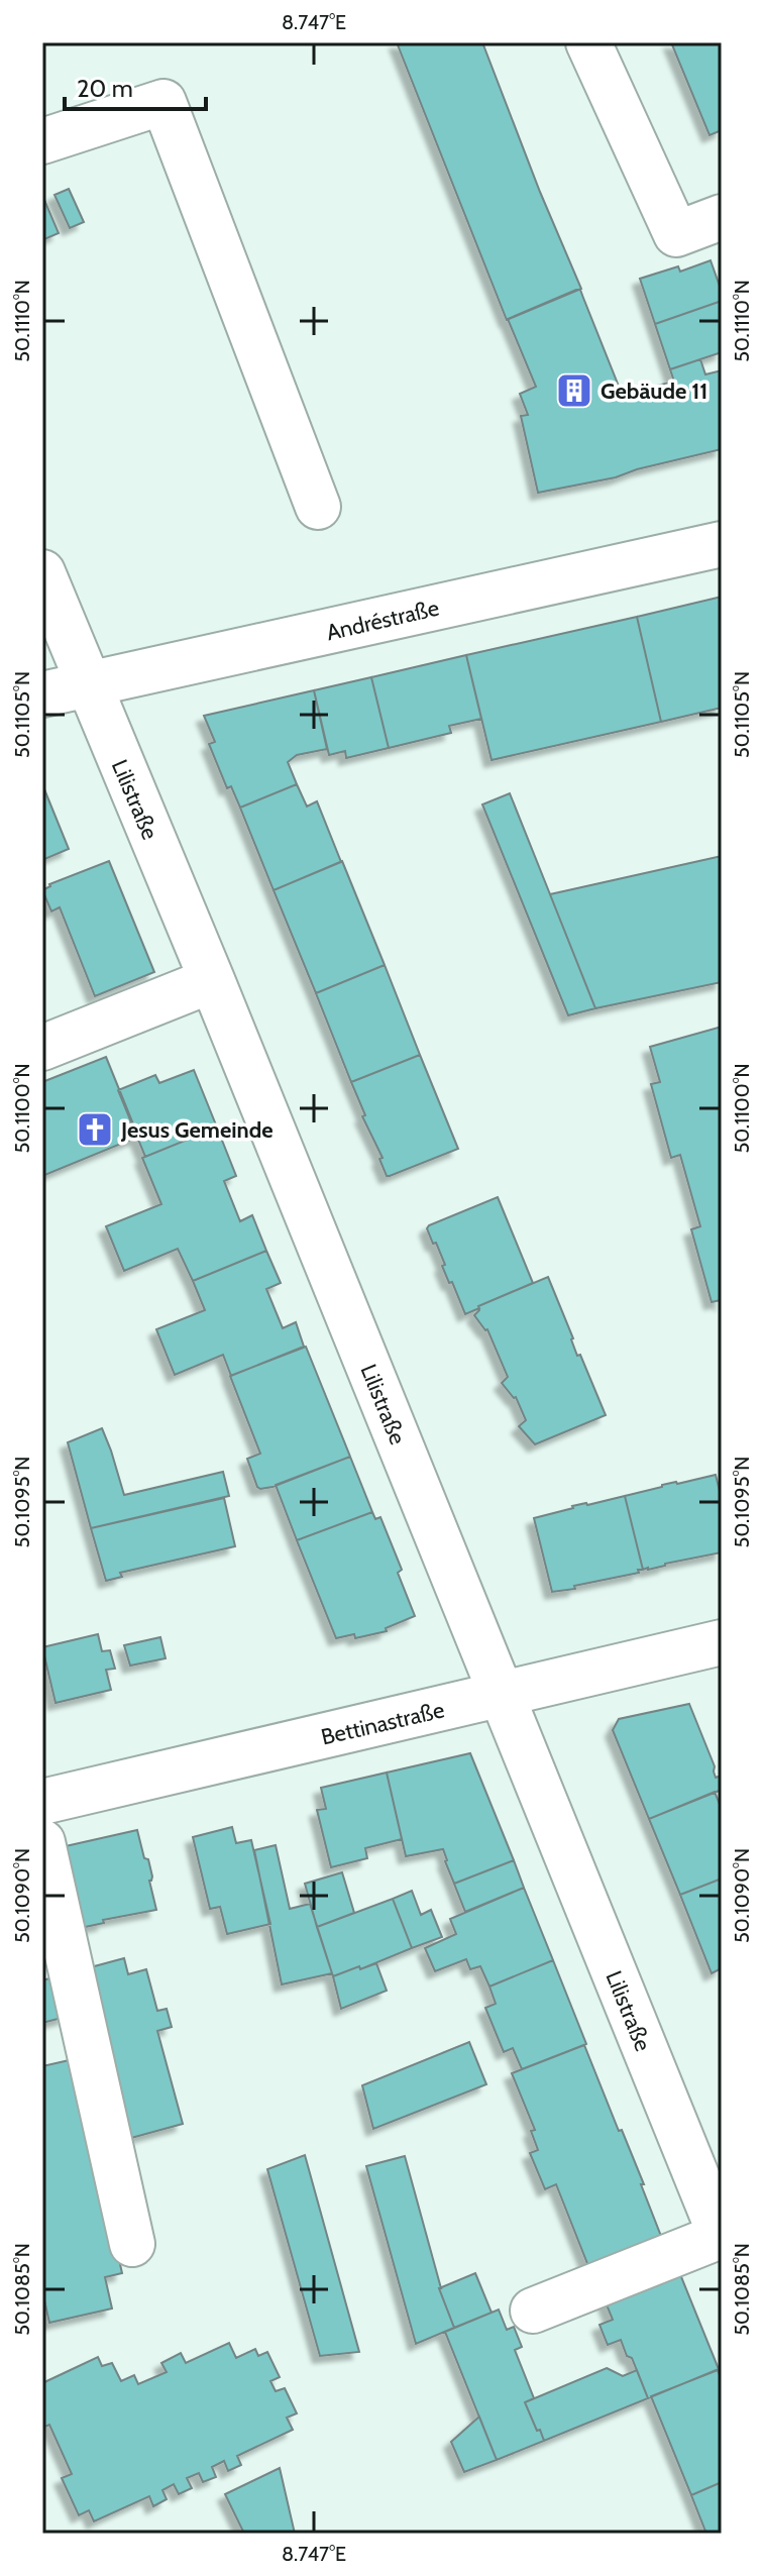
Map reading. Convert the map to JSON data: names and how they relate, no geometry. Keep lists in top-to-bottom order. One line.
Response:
{"streets":{"street":["Andréstraße","Lilistraße","Bettinastraße"]},"crossings":[["Andréstraße","Lilistraße"],["Lilistraße","Bettinastraße"]],"places":{"building":["Gebäude 11"],"church":["Jesus Gemeinde"]},"scale_bar":"20 m","coordinates":["8.747°E","50.1110°N","50.1105°N","50.1100°N","50.1095°N","50.1090°N","50.1085°N"]}
